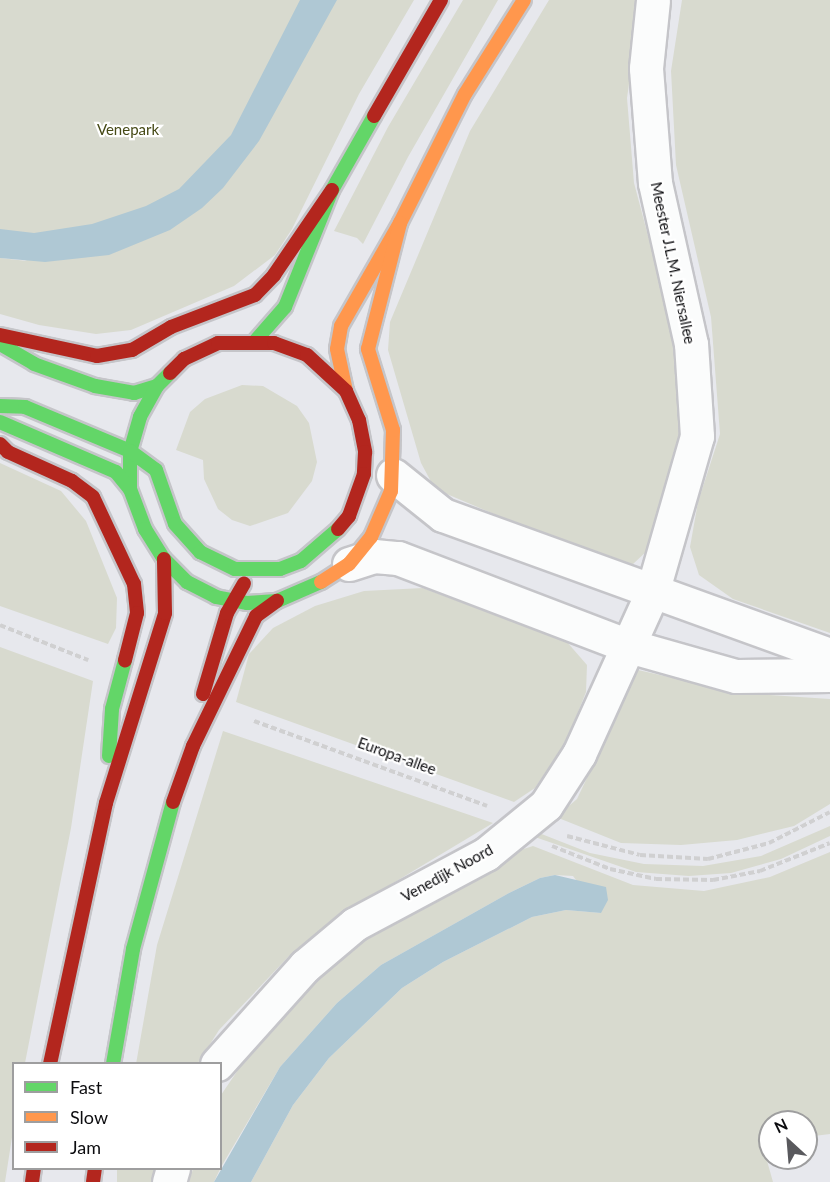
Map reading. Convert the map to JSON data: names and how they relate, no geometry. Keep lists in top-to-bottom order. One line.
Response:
{"streets":{"street":["Meester J.L.M. Niersallee","Venedijk Noord"],"path":["Europa-allee"]},"crossings":[["Meester J.L.M. Niersallee","Venedijk Noord"],["Europa-allee","Venedijk Noord"]],"parks":["Venepark"],"legend":["Fast","Slow","Jam"],"north":"top left"}
